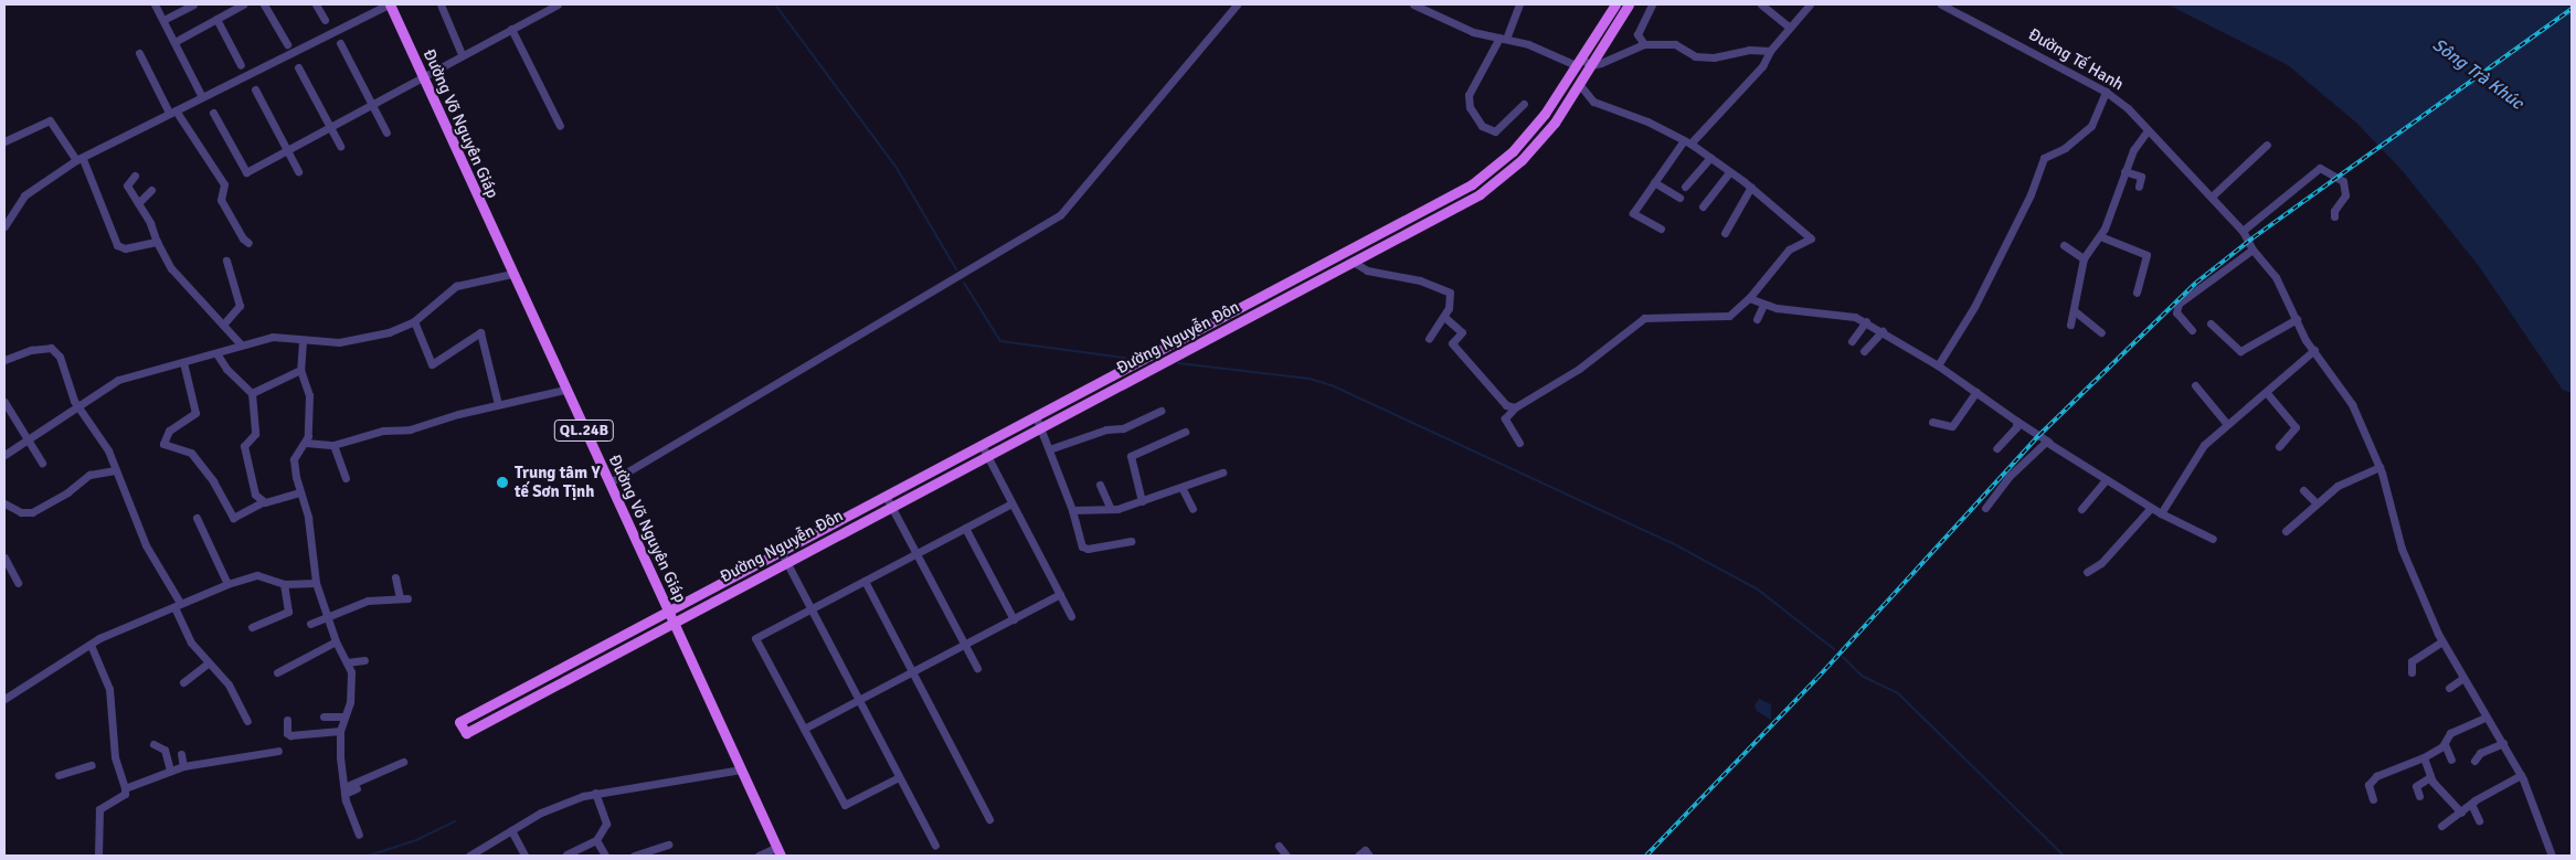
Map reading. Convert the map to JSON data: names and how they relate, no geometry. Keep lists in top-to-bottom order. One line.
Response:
{"streets":{"main road":["Đường Võ Nguyên Giáp","Đường Nguyễn Đôn","QL.24B"],"street":["Đường Tế Hanh"]},"crossings":[["Đường Võ Nguyên Giáp","Đường Nguyễn Đôn"]],"water":["Sông Trà Khúc"],"places":["Trung tâm Y tế Sơn Tịnh"]}
